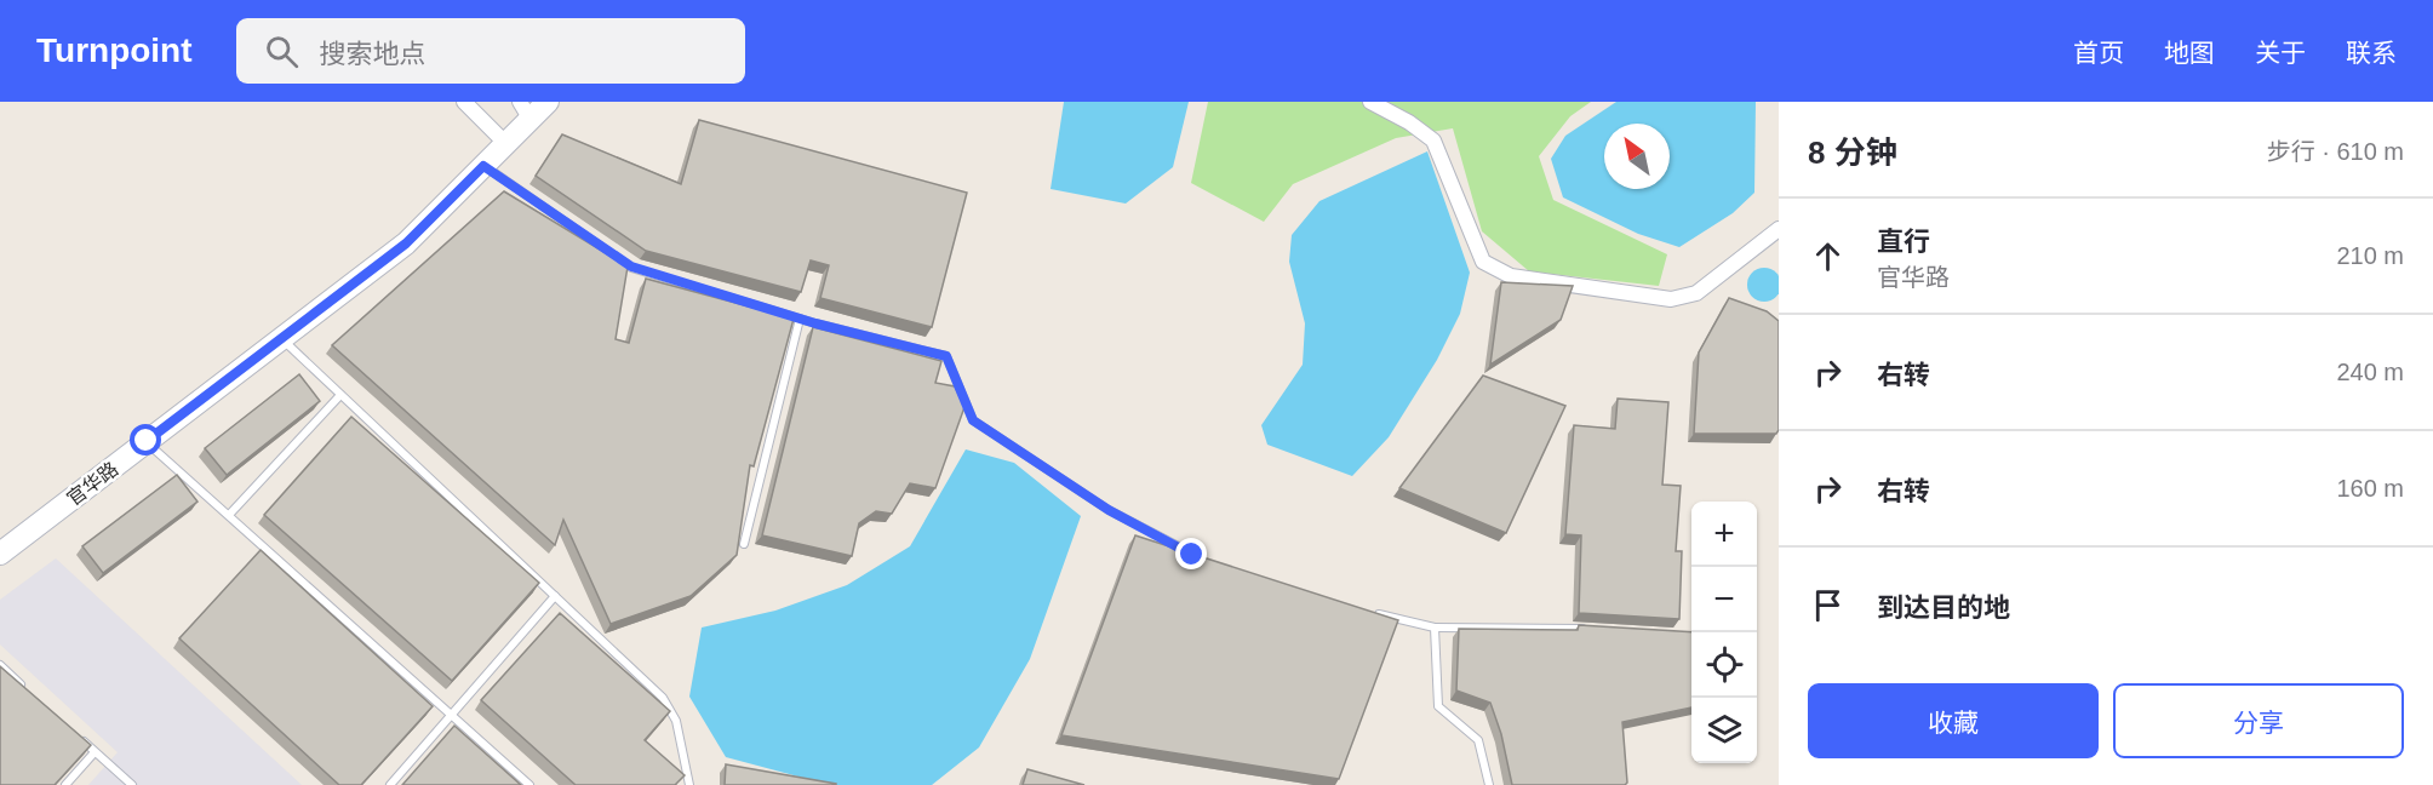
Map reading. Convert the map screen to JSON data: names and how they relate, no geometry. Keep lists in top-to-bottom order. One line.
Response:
{"streets":{"main road":["官华路"]},"north":"top left","page":{"header":"Turnpoint","search":"搜索地点","nav":["首页","地图","关于","联系"],"heading":["8 分钟","步行 · 610 m"],"list":[["直行","官华路","210 m"],["右转","240 m"],["右转","160 m"],"到达目的地"],"map_buttons":["+","−"],"buttons":["收藏","分享"]}}
